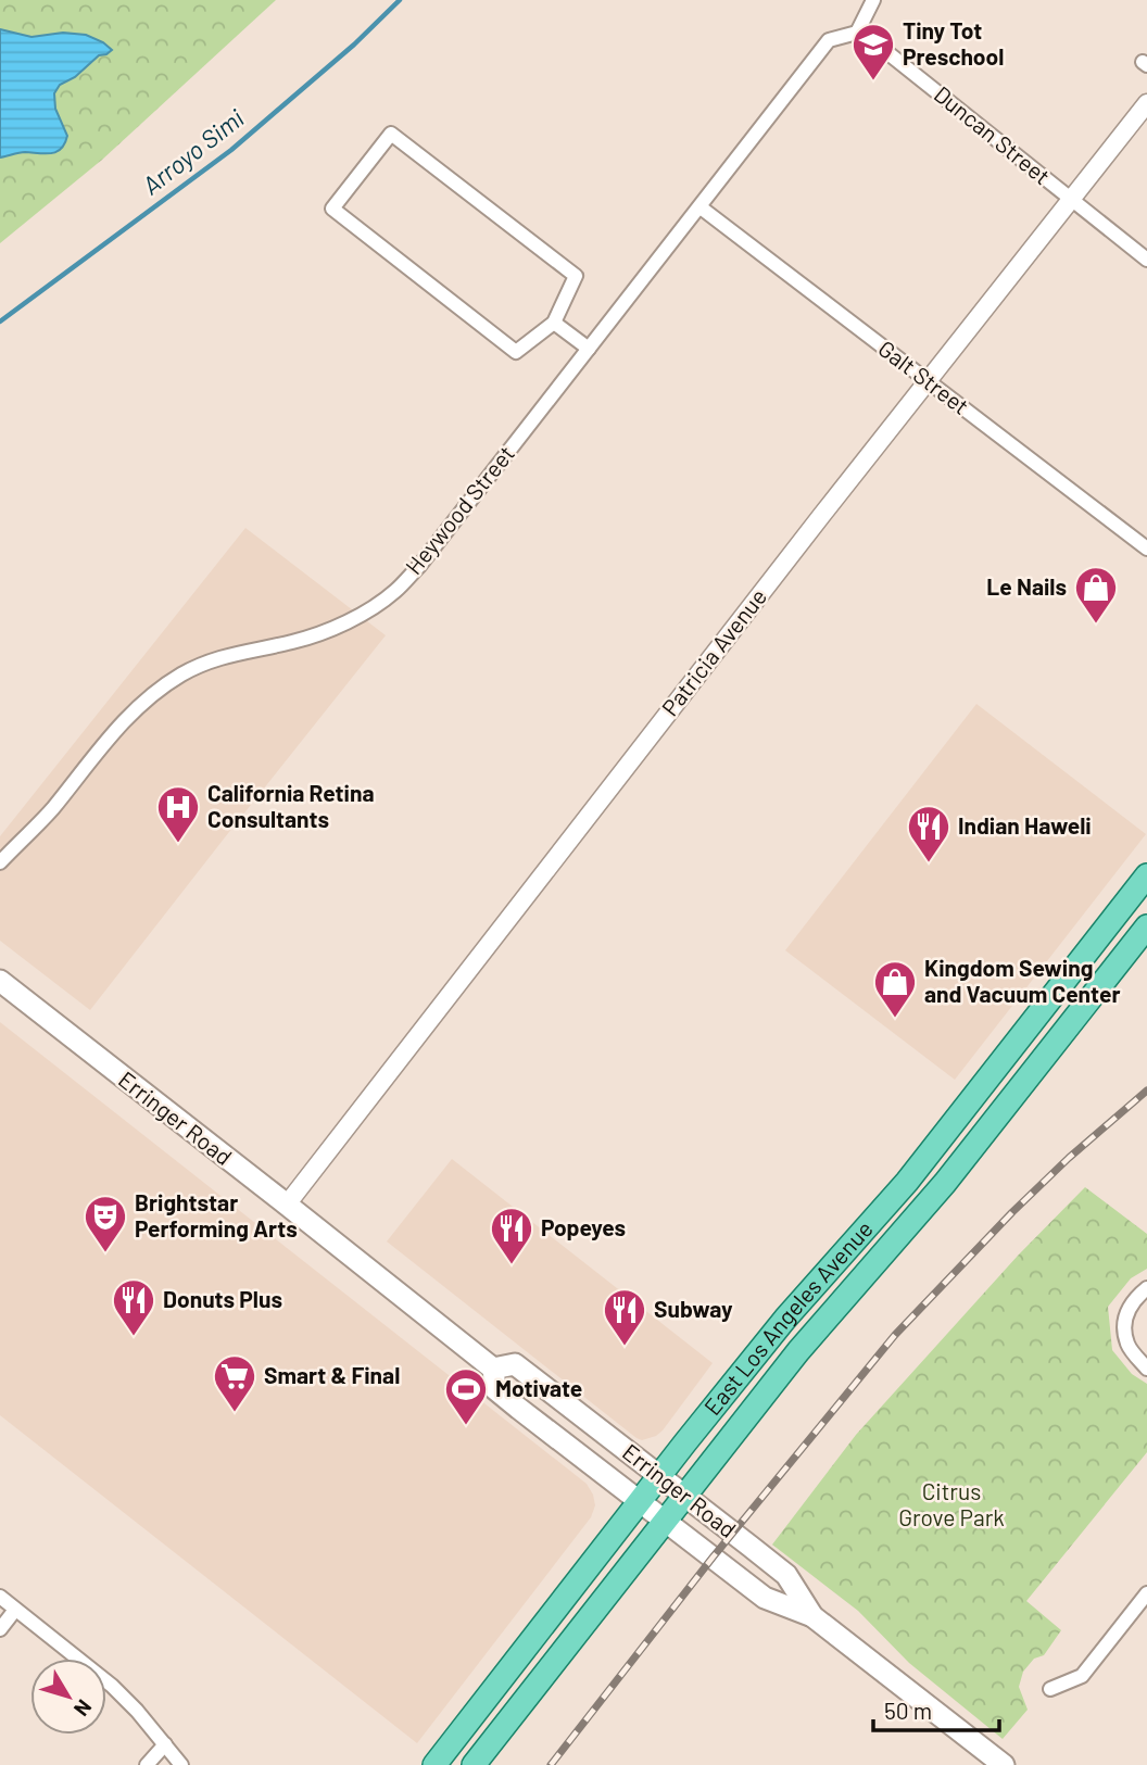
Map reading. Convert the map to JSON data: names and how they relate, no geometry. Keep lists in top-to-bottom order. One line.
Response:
{"streets":{"main road":["Erringer Road","East Los Angeles Avenue"],"street":["Duncan Street","Galt Street","Heywood Street","Patricia Avenue"]},"crossings":[["Duncan Street","Heywood Street"],["Duncan Street","Patricia Avenue"],["Galt Street","Heywood Street"],["Galt Street","Patricia Avenue"],["Patricia Avenue","Erringer Road"],["Erringer Road","East Los Angeles Avenue"]],"water":["Arroyo Simi"],"parks":["Citrus Grove Park"],"places":{"school or university":["Tiny Tot Preschool"],"shop":["Le Nails","Kingdom Sewing and Vacuum Center"],"hospital":["California Retina Consultants"],"restaurant":["Indian Haweli","Popeyes","Donuts Plus","Subway"],"theatre":["Brightstar Performing Arts"],"supermarket":["Smart & Final"],"sports":["Motivate"]},"scale_bar":"50 m","north":"bottom right"}
